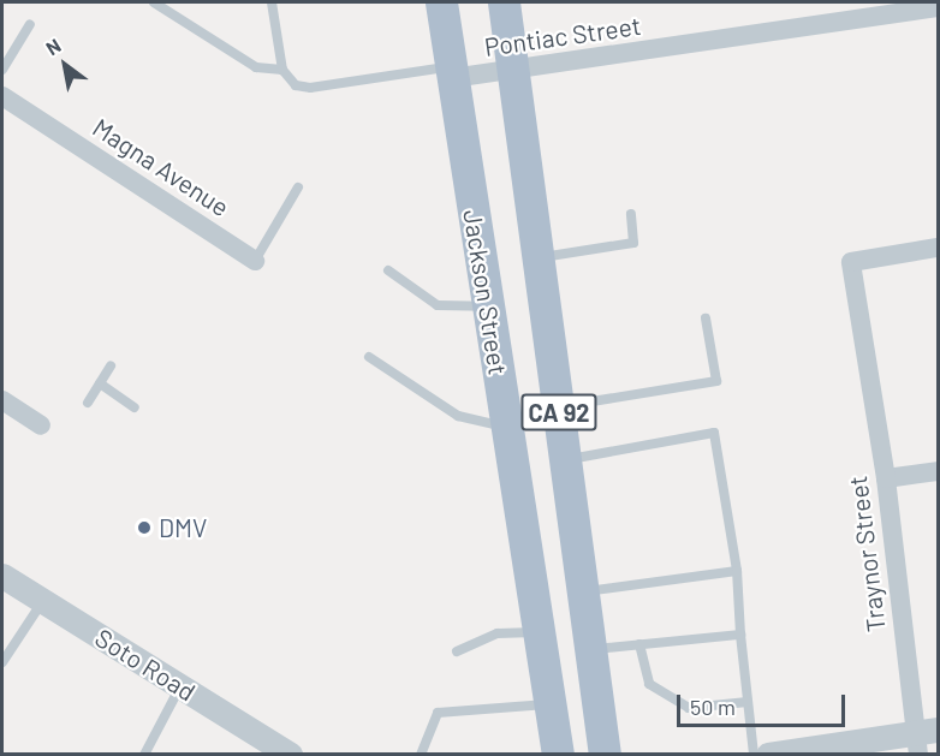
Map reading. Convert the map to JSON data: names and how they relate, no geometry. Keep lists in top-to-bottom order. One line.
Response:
{"streets":{"main road":["Jackson Street","CA 92"],"street":["Pontiac Street","Magna Avenue","Traynor Street","Soto Road"]},"crossings":[["Pontiac Street","Jackson Street"],["Pontiac Street","CA 92"]],"places":["DMV"],"scale_bar":"50 m","north":"top left"}
